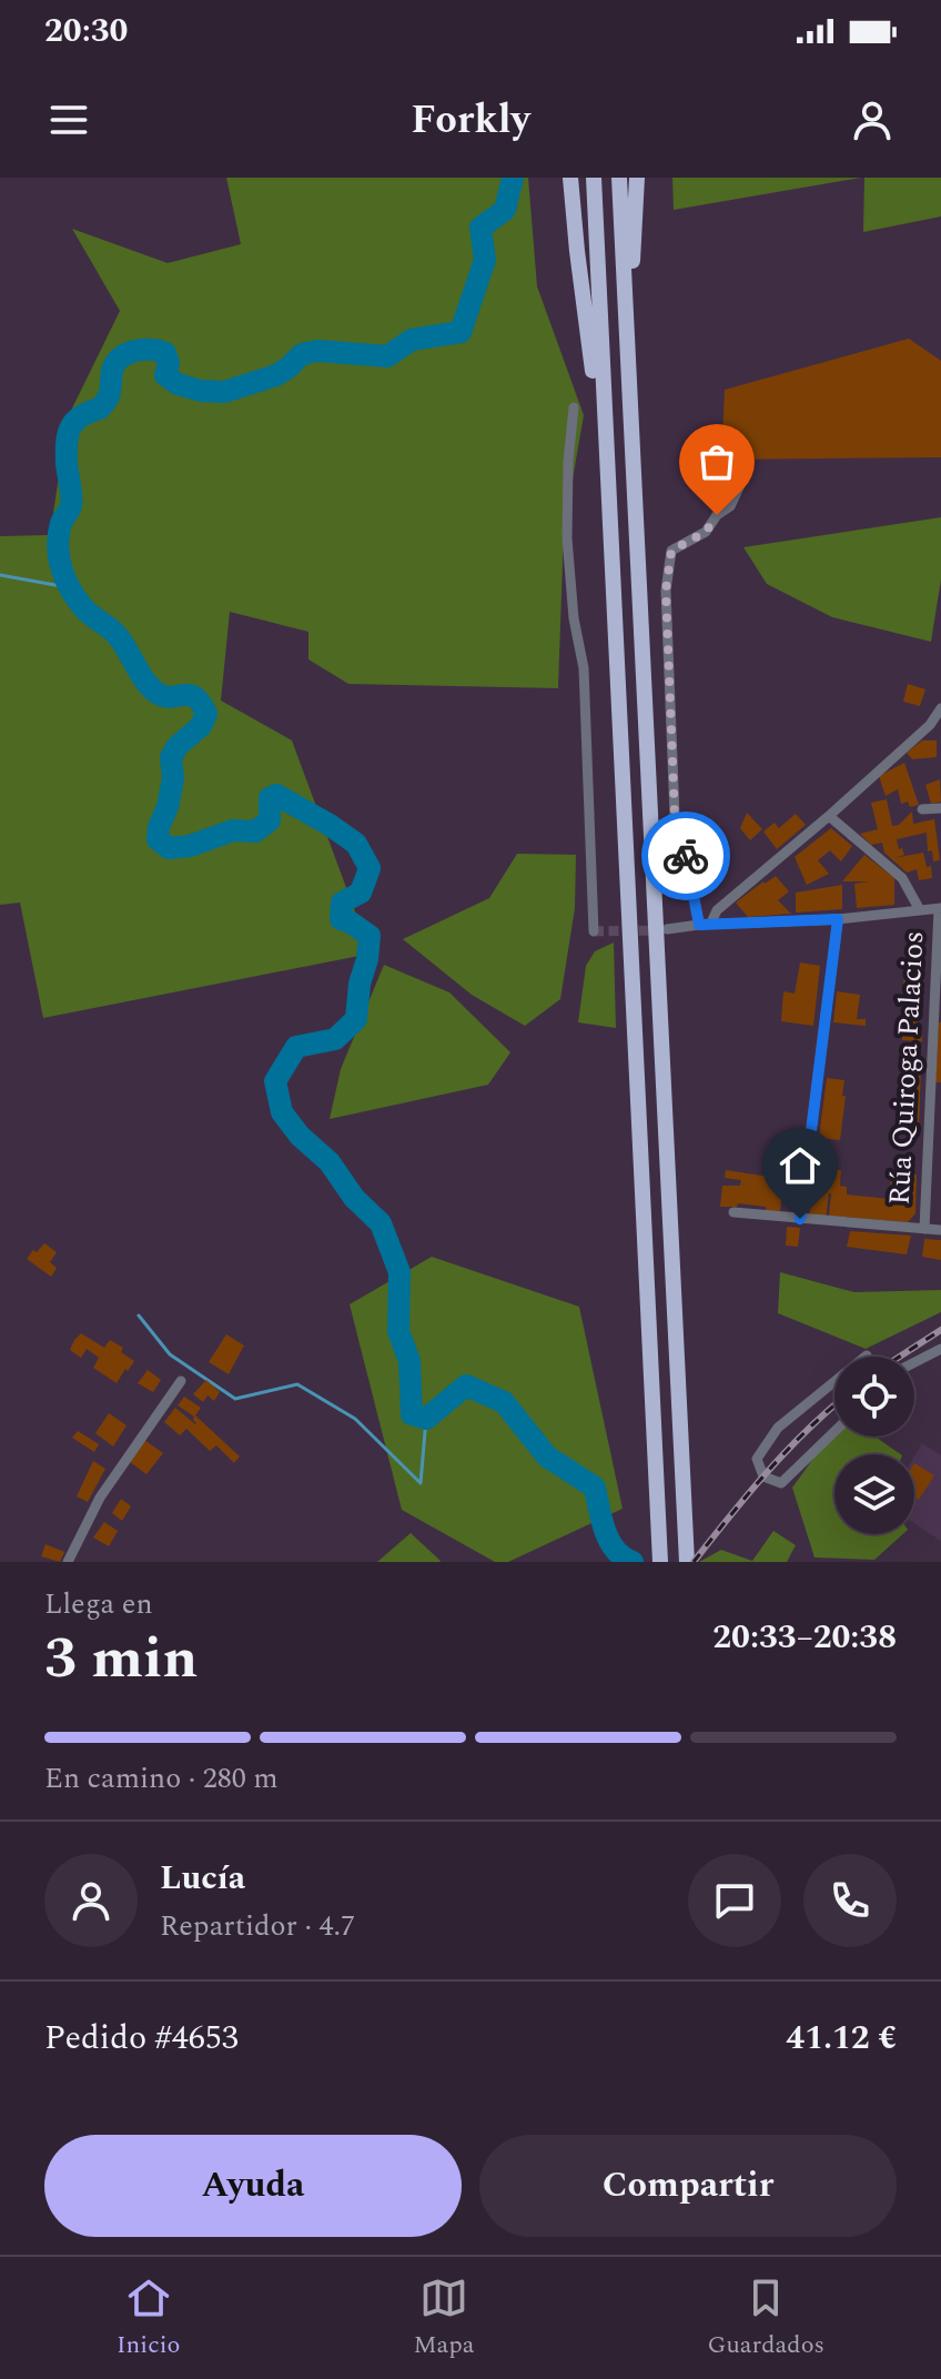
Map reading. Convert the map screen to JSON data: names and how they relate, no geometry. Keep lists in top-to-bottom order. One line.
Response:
{"streets":{"street":["Rúa Quiroga Palacios"]},"page":{"status":"20:30","header":"Forkly","heading":["3 min","Llega en","20:33–20:38"],"panel":["Lucía","Repartidor · 4.7","Pedido #4653","41.12 €"],"bar":"En camino · 280 m","buttons":["Ayuda","Compartir"],"tabs":["Inicio","Mapa","Guardados"]}}
